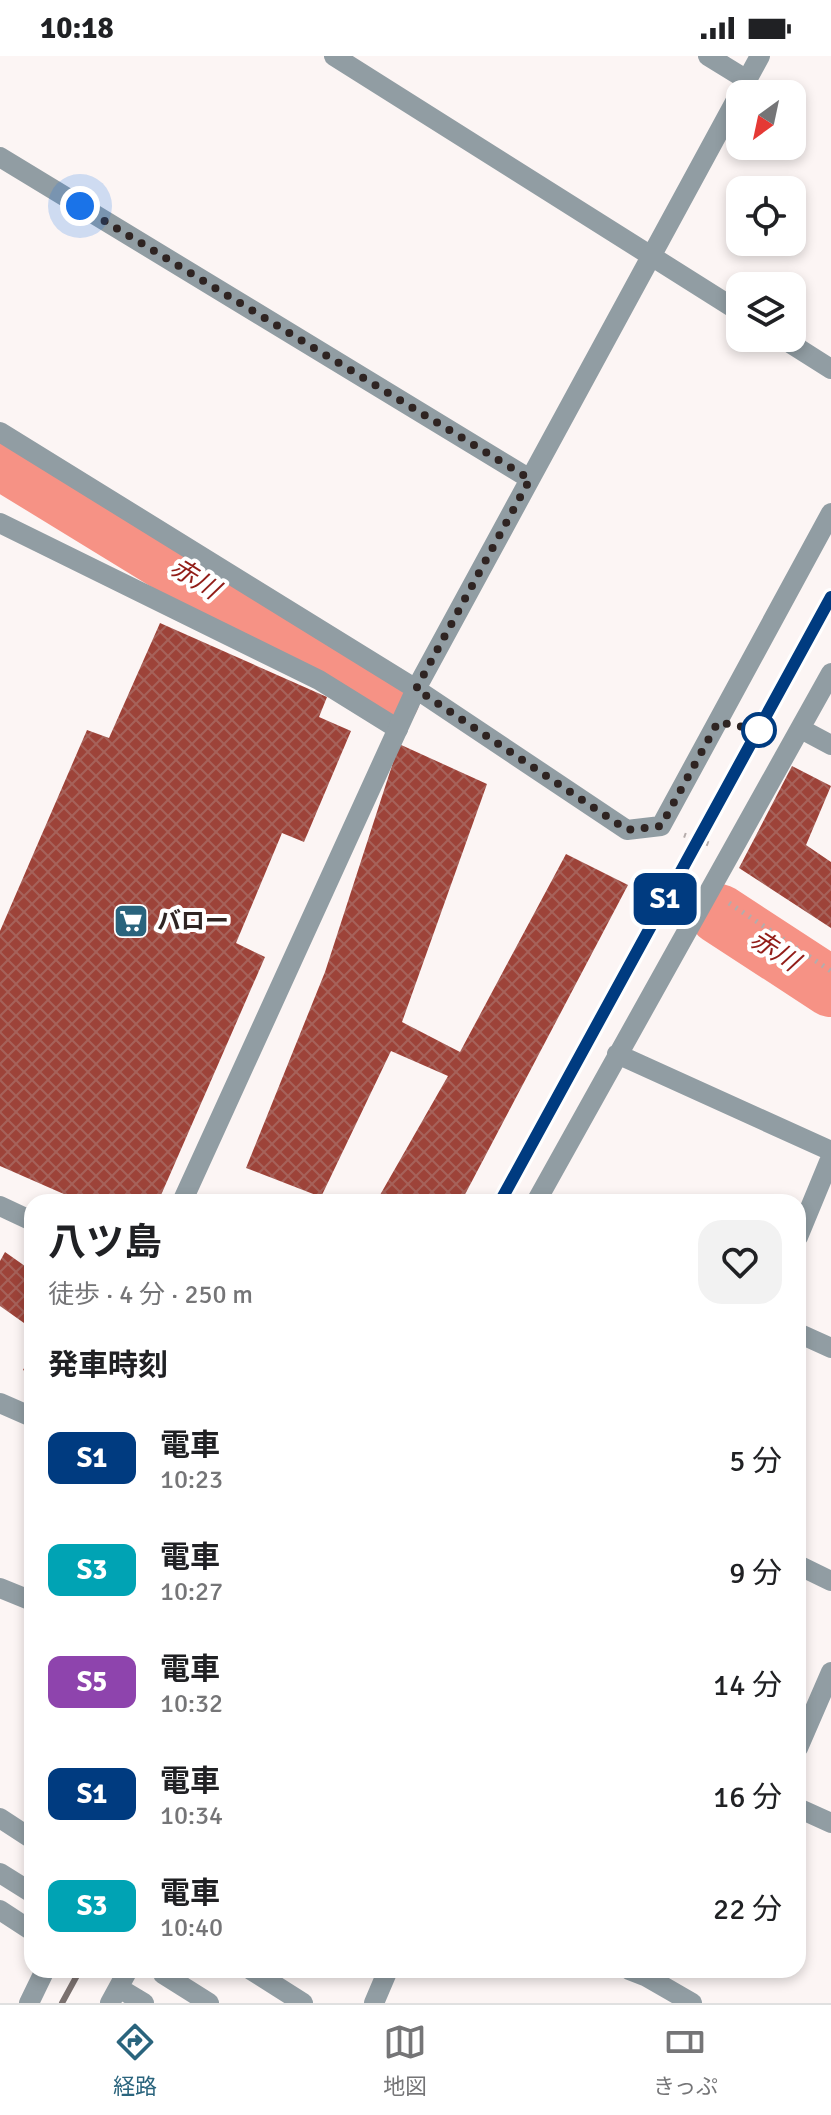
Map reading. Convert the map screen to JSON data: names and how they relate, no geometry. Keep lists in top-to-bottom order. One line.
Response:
{"water":["赤川"],"places":{"supermarket":["バロー"]},"north":"bottom left","page":{"status":"10:18","on_map":"S1","heading":[["八ツ島","徒歩 · 4 分 · 250 m"],"発車時刻"],"list":[{"mark":"S1","name":"電車","note":"10:23","value":"5 分"},{"mark":"S3","name":"電車","note":"10:27","value":"9 分"},{"mark":"S5","name":"電車","note":"10:32","value":"14 分"},{"mark":"S1","name":"電車","note":"10:34","value":"16 分"},{"mark":"S3","name":"電車","note":"10:40","value":"22 分"}],"tabs":["経路","地図","きっぷ"]}}
